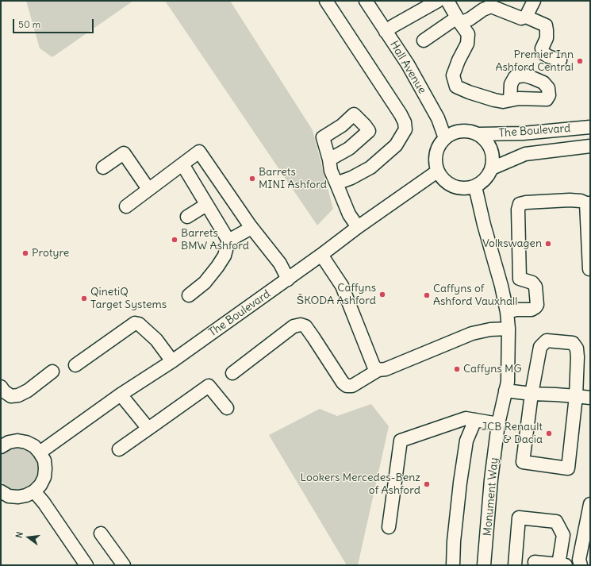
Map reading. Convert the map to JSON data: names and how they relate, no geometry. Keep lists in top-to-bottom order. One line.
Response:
{"streets":{"street":["Hall Avenue","The Boulevard","Monument Way"]},"crossings":[["Hall Avenue","The Boulevard"],["Hall Avenue","Monument Way"],["The Boulevard","Monument Way"]],"places":["Premier Inn Ashford Central","Barrets MINI Ashford","Barrets BMW Ashford","Volkswagen","Protyre","Caffyns ŠKODA Ashford","Caffyns of Ashford Vauxhall","QinetiQ Target Systems","Caffyns MG","JCB Renault & Dacia","Lookers Mercedes-Benz of Ashford"],"scale_bar":"50 m","north":"left"}
